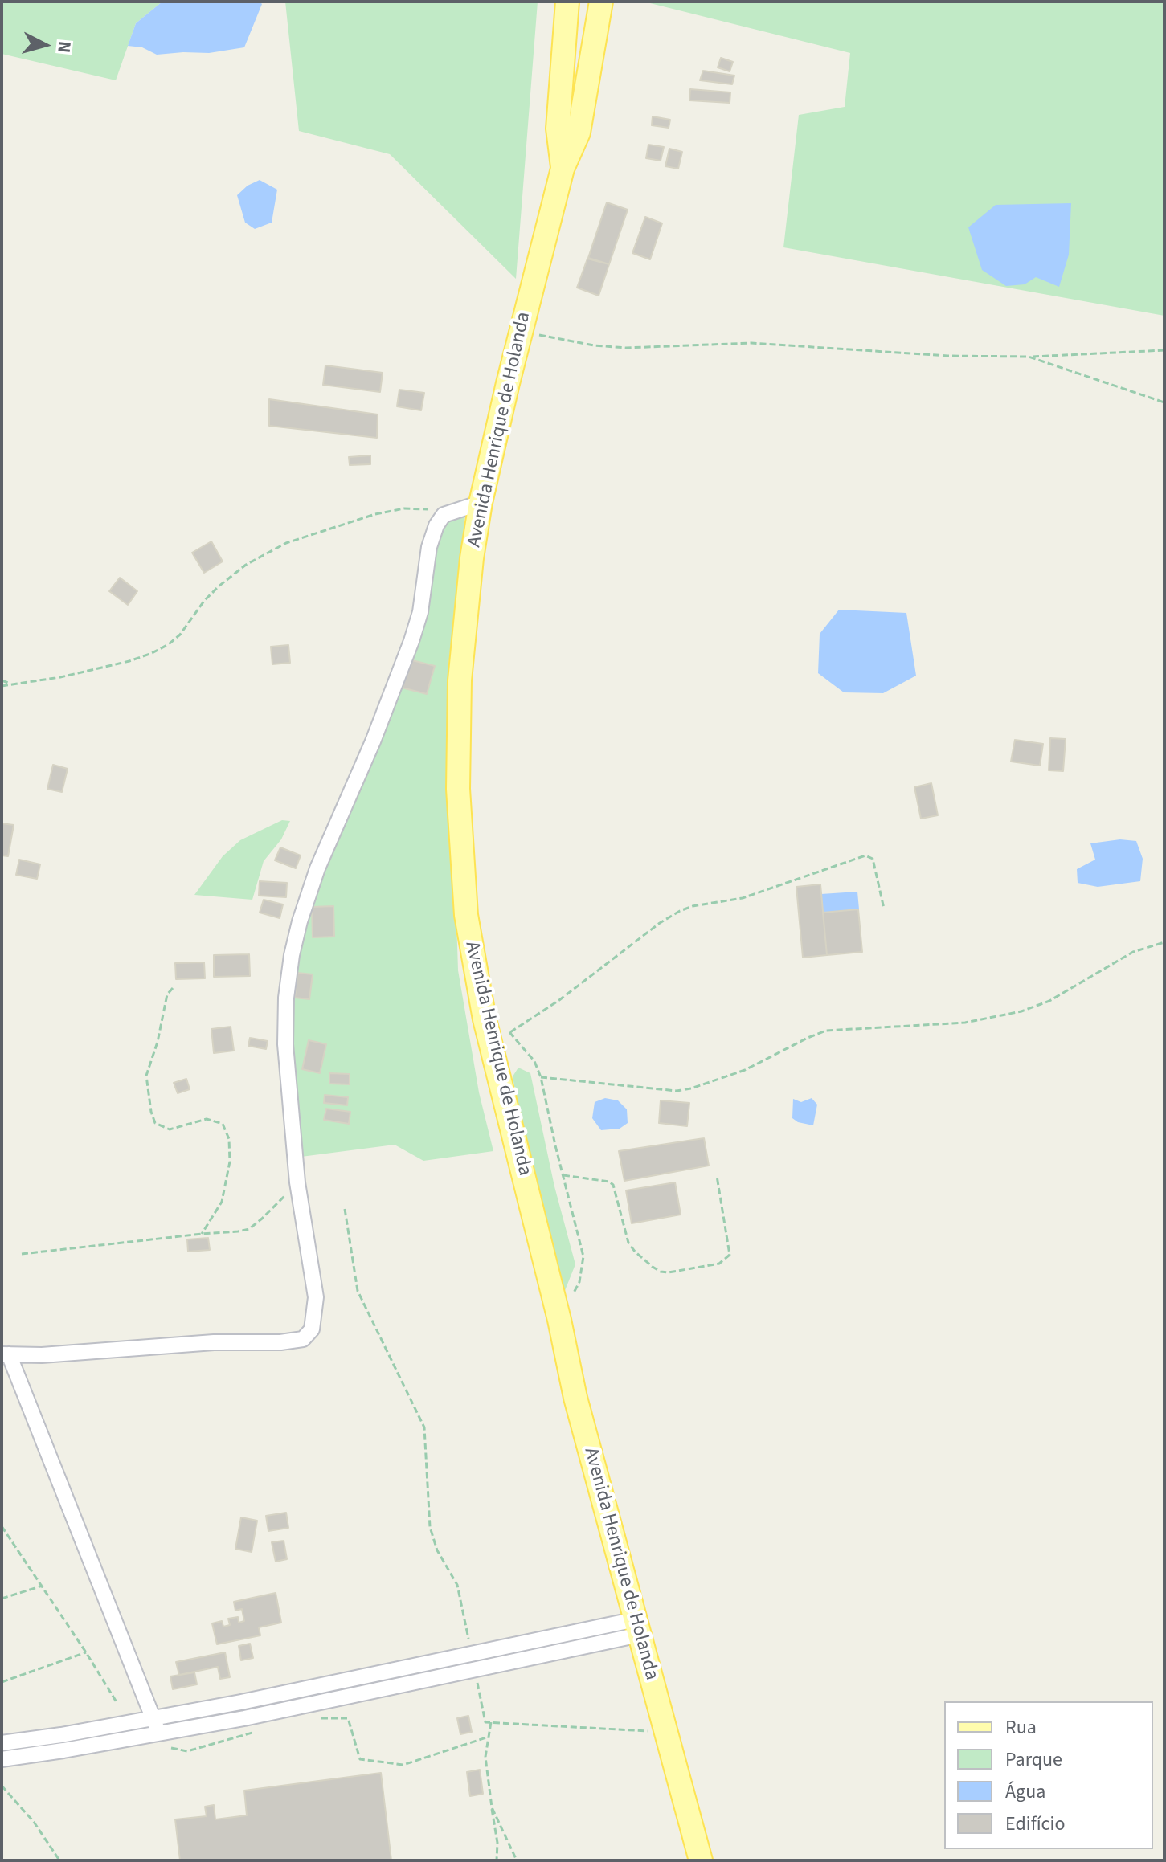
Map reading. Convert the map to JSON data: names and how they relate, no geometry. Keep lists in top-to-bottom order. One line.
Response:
{"streets":{"main road":["Avenida Henrique de Holanda"]},"legend":["Rua","Parque","Água","Edifício"],"north":"right"}
